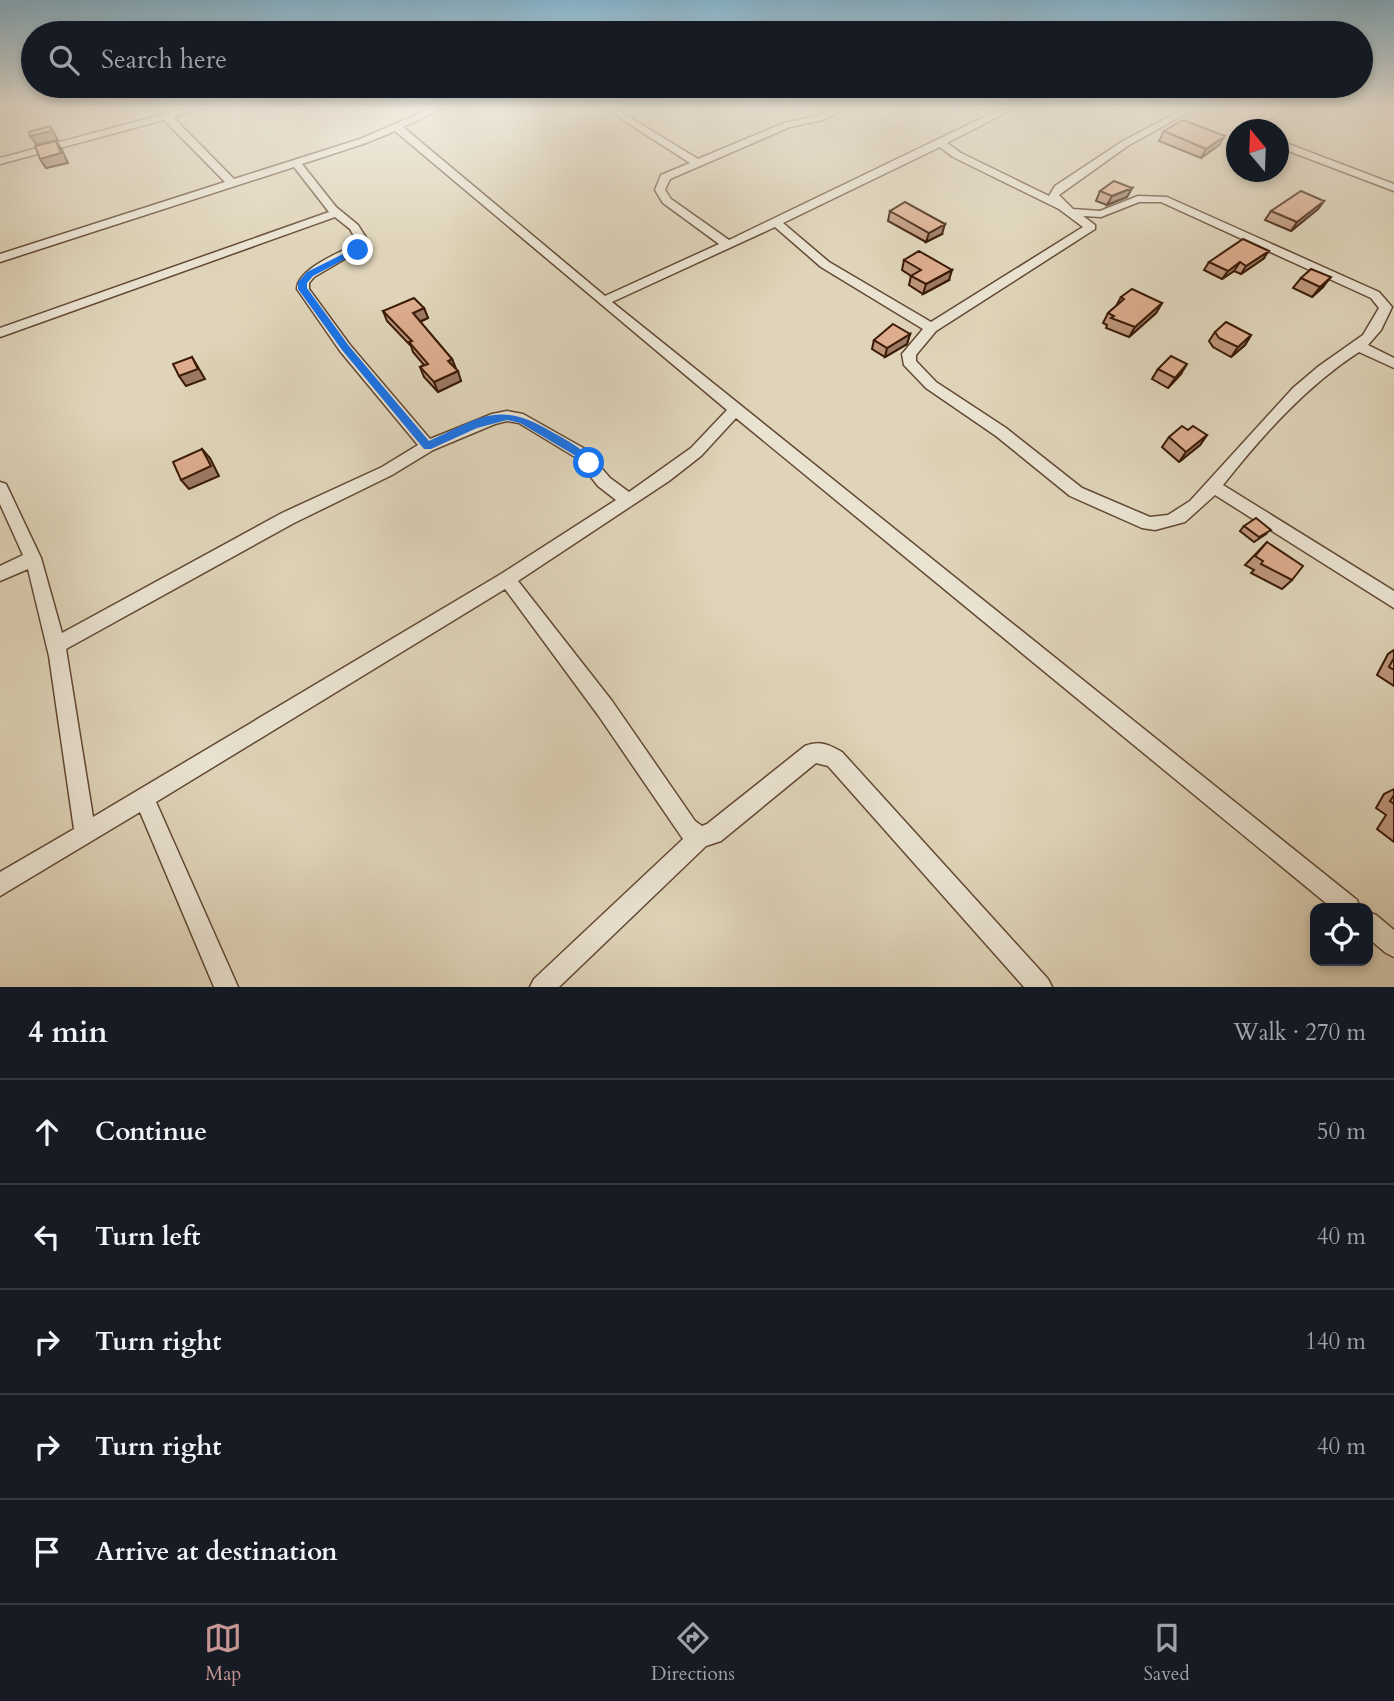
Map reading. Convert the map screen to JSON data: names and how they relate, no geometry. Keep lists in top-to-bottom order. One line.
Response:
{"north":"top","page":{"search":"Search here","heading":["4 min","Walk · 270 m"],"list":[["Continue","50 m"],["Turn left","40 m"],["Turn right","140 m"],["Turn right","40 m"],"Arrive at destination"],"nav":["Map","Directions","Saved"]}}
